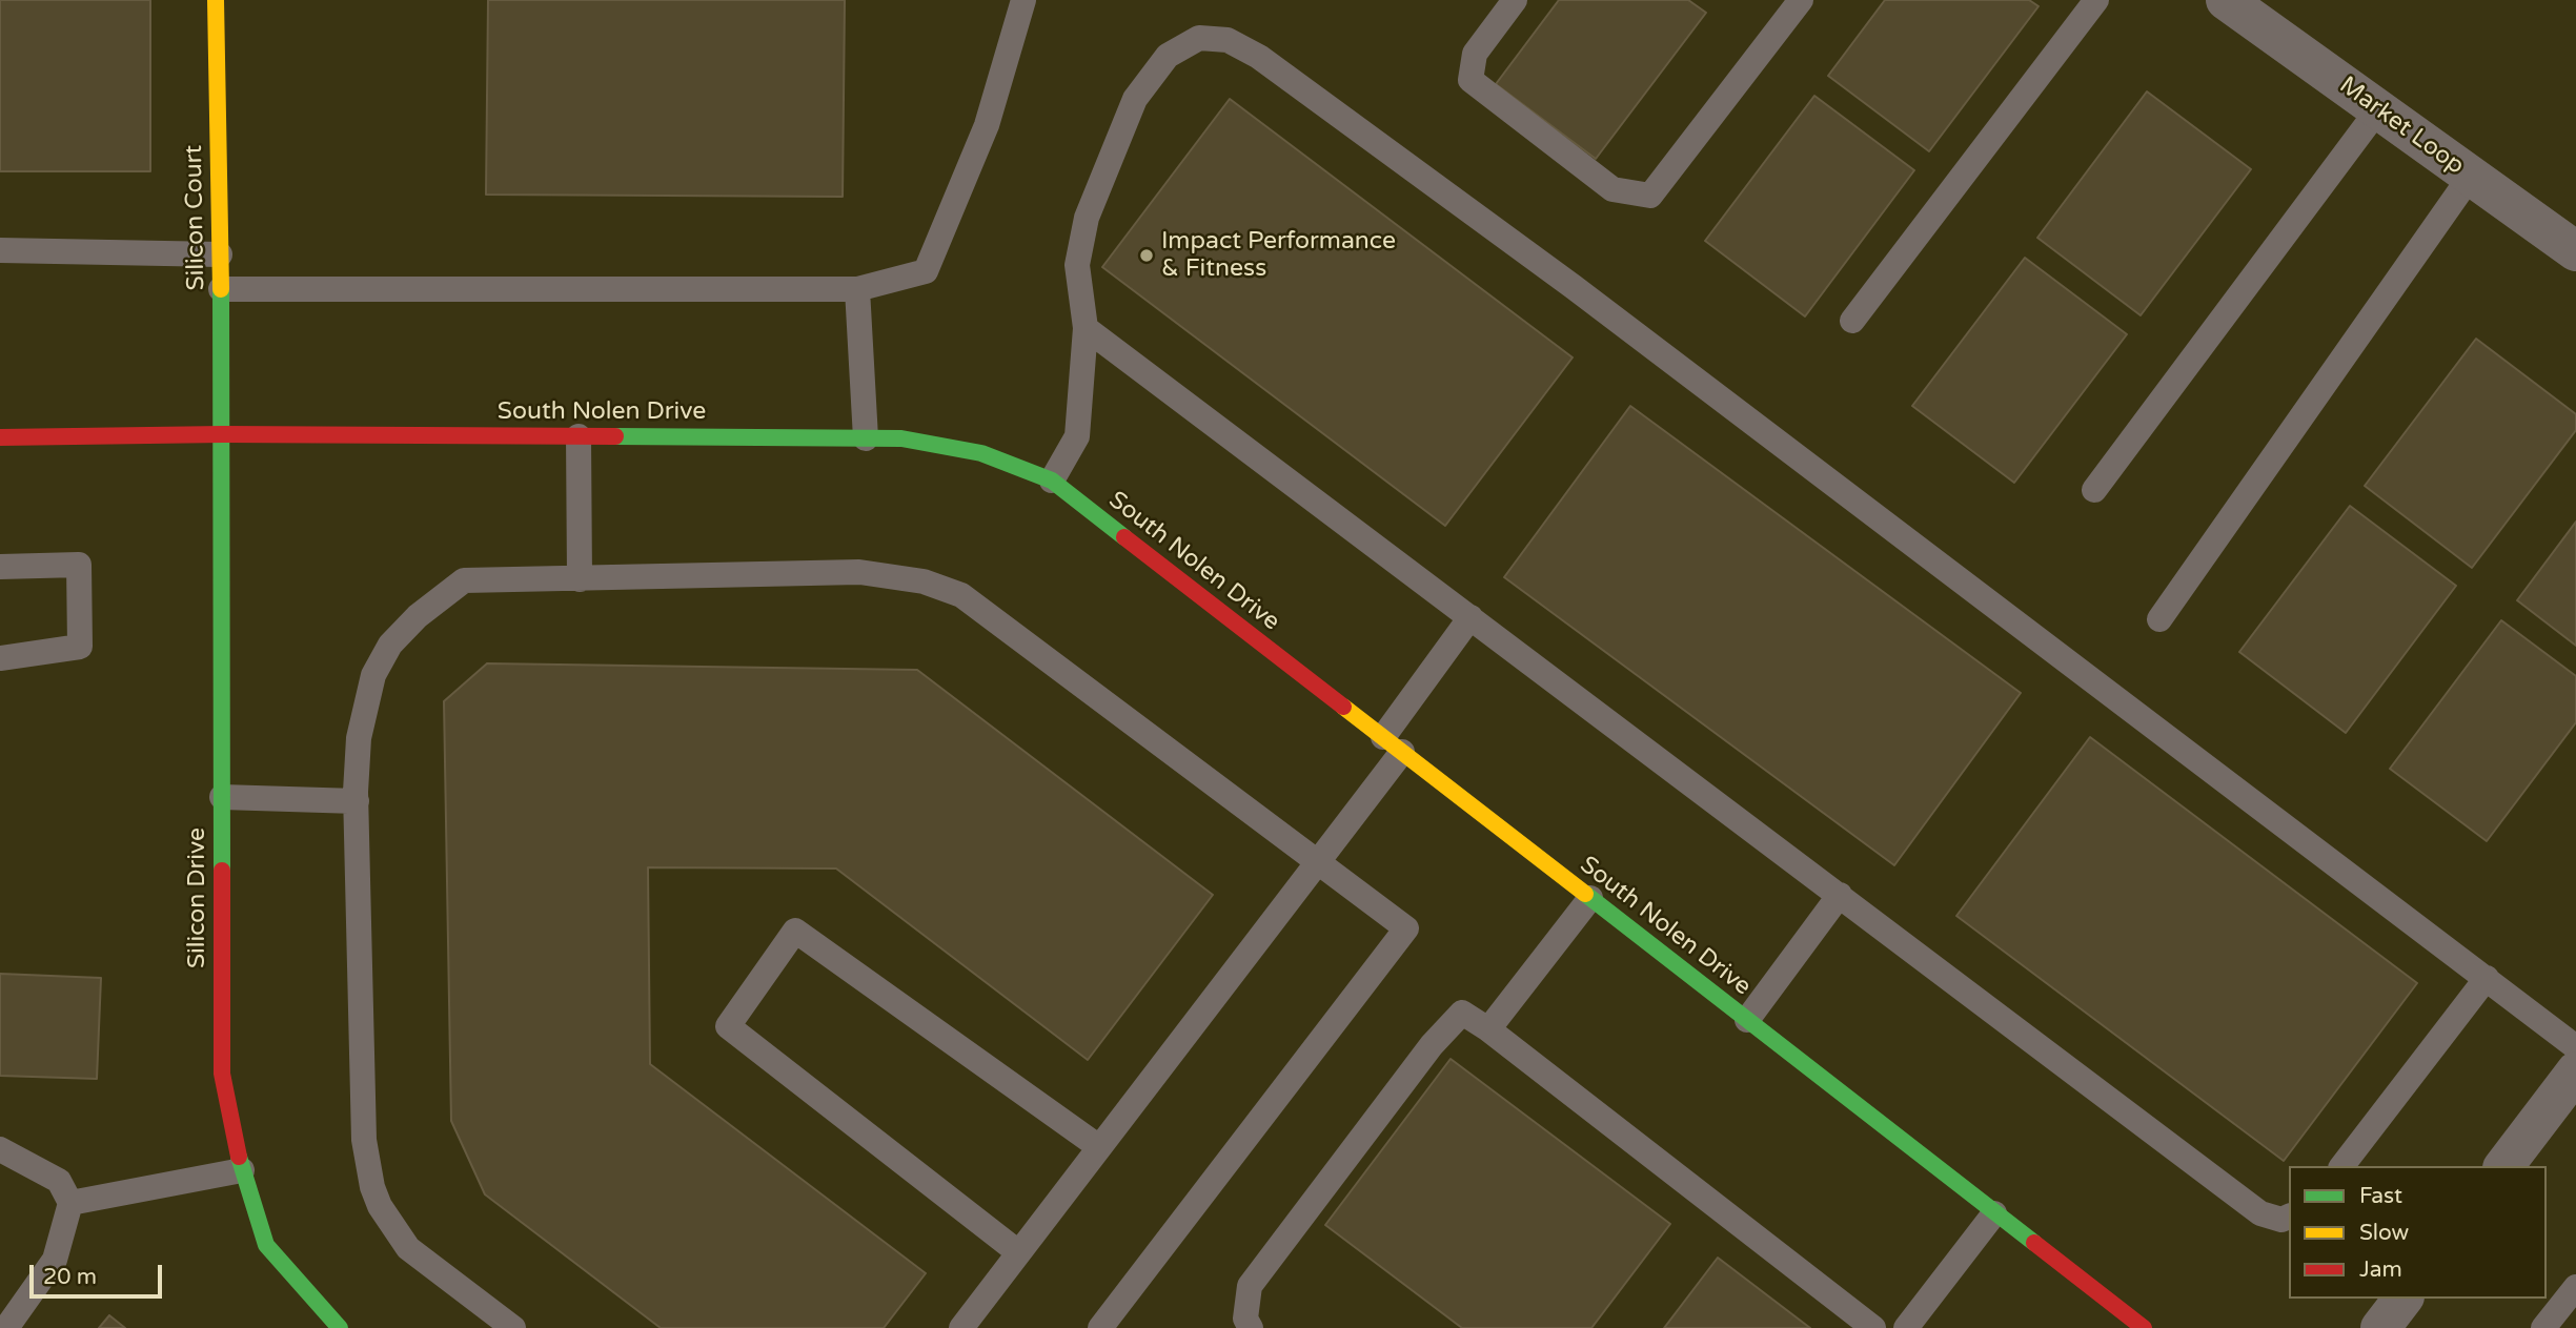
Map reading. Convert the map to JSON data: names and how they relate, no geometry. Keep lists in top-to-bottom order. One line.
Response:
{"streets":{"street":["Market Loop","Silicon Court","South Nolen Drive","Silicon Drive"]},"crossings":[["Silicon Court","South Nolen Drive"],["Silicon Court","Silicon Drive"],["South Nolen Drive","Silicon Drive"]],"places":["Impact Performance & Fitness"],"legend":["Fast","Slow","Jam"],"scale_bar":"20 m"}
